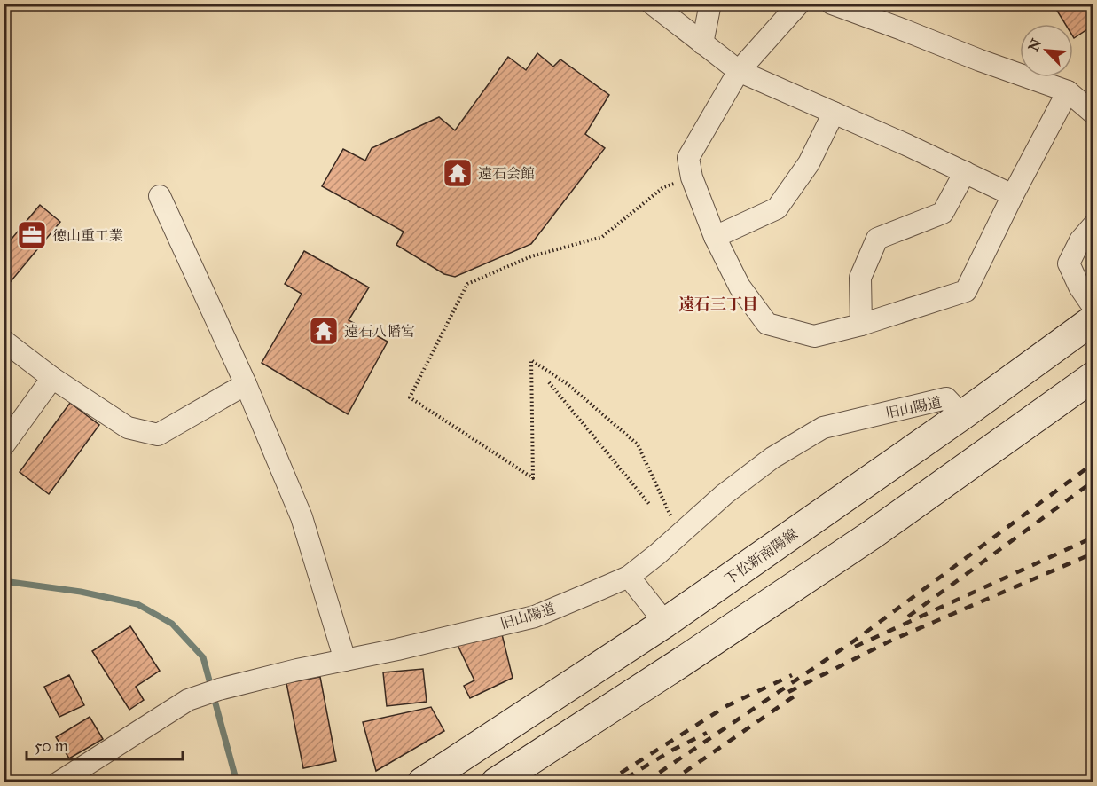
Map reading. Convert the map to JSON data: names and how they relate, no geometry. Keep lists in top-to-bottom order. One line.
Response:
{"streets":{"main road":["下松新南陽線"],"street":["旧山陽道"]},"crossings":[["旧山陽道","下松新南陽線"]],"districts":["遠石三丁目"],"places":{"temple":["遠石会館","遠石八幡宮"],"office":["徳山重工業"]},"scale_bar":"50 m","north":"top left"}
